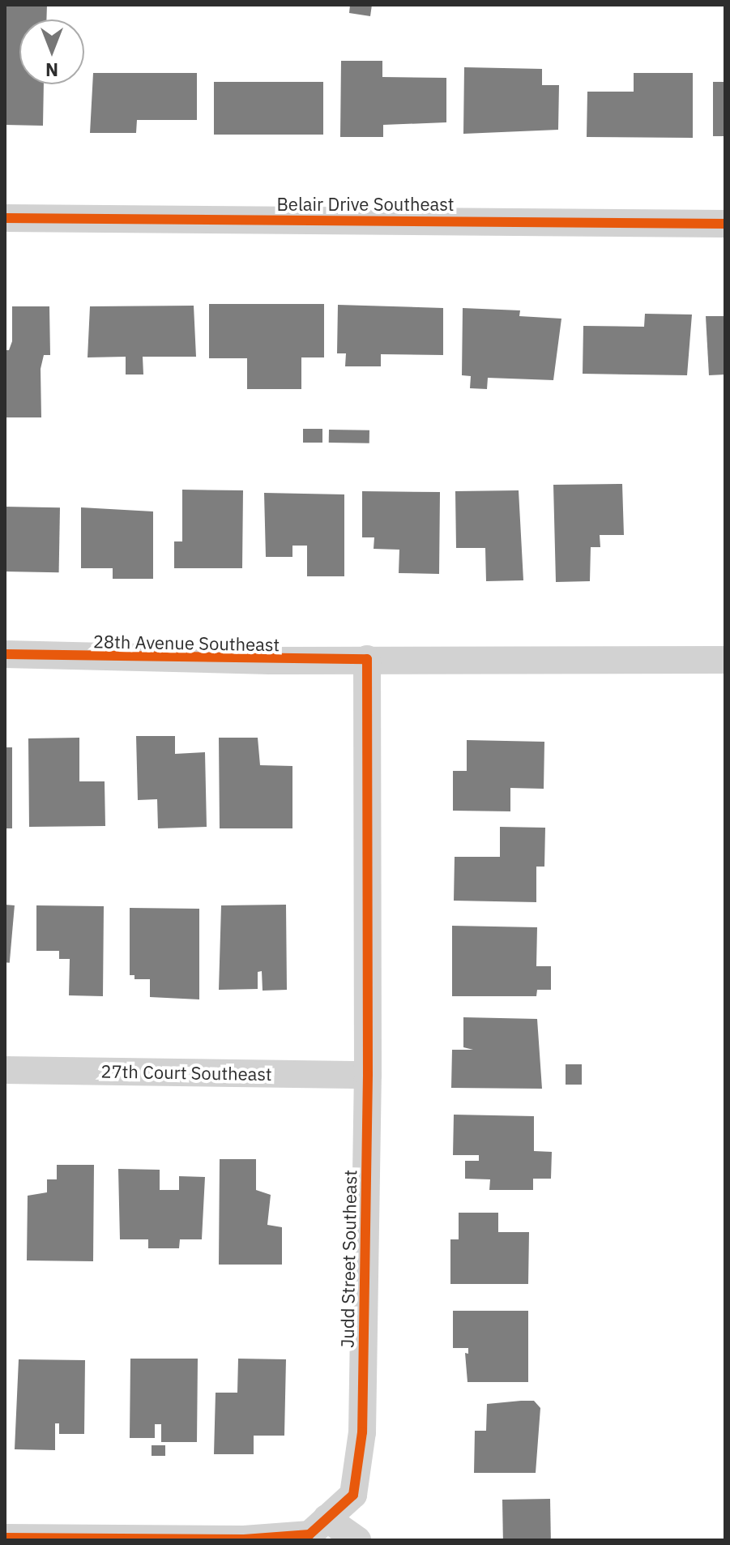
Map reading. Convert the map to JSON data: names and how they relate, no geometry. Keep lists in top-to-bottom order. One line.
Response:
{"streets":{"street":["Belair Drive Southeast","28th Avenue Southeast","27th Court Southeast","Judd Street Southeast"]},"crossings":[["28th Avenue Southeast","Judd Street Southeast"],["27th Court Southeast","Judd Street Southeast"]],"north":"bottom"}
